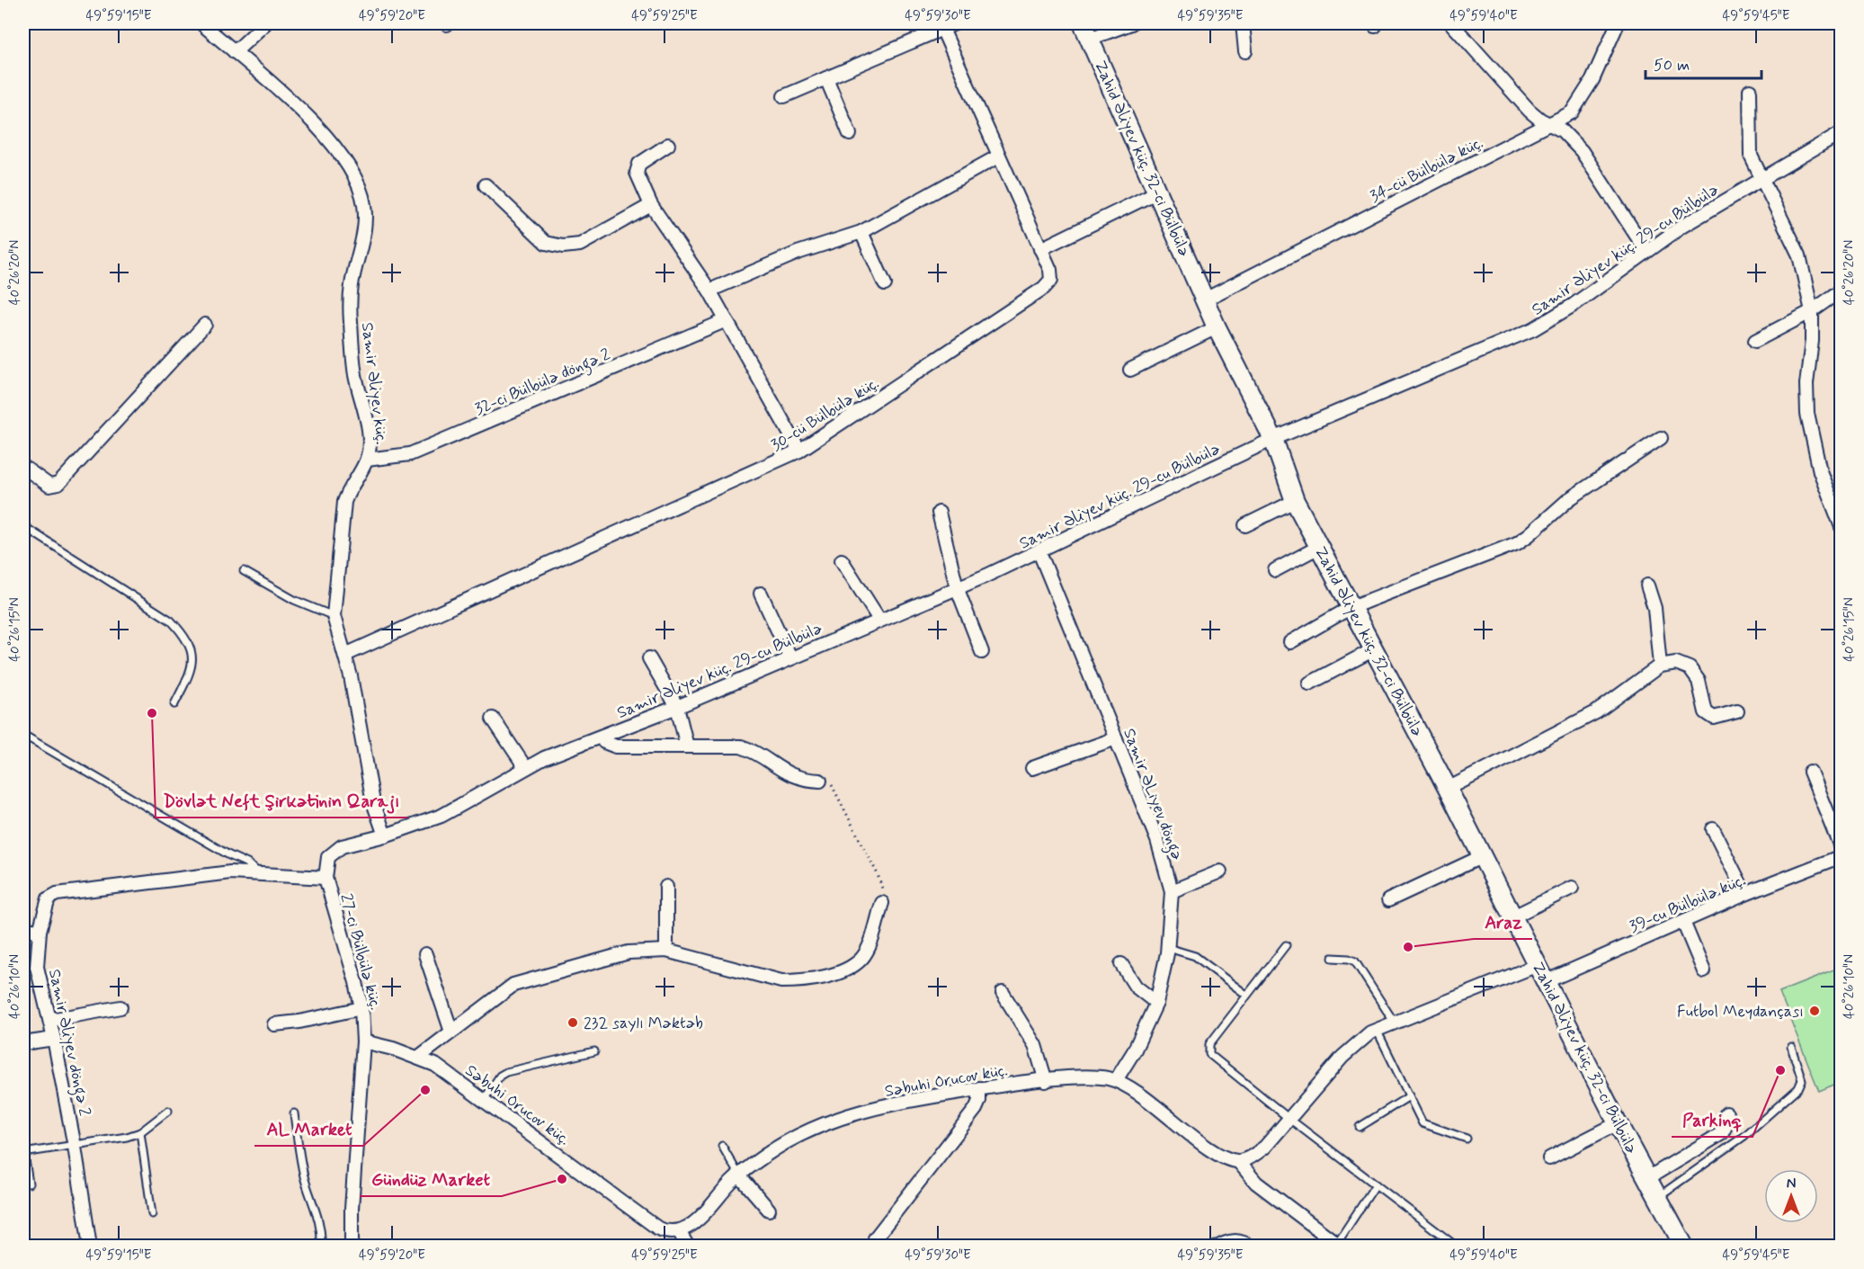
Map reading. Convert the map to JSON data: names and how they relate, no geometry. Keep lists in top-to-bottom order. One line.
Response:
{"streets":{"street":["Zahid Əliyev küç. 32-ci Bülbülə","34-cü Bülbülə küç.","Samir Əliyev küç. 29-cu Bülbülə","32-ci Bülbülə döngə 2","Samir Əliyev küç.","30-cü Bülbülə küç.","Samir ƏLiyev döngə","39-cu Bülbülə küç.","27-ci Bülbülə küç.","Samir Əliyev döngə 2","Səbuhi Orucov küç."]},"crossings":[["Zahid Əliyev küç. 32-ci Bülbülə","34-cü Bülbülə küç."],["Zahid Əliyev küç. 32-ci Bülbülə","Samir Əliyev küç. 29-cu Bülbülə"],["Zahid Əliyev küç. 32-ci Bülbülə","39-cu Bülbülə küç."],["Samir Əliyev küç. 29-cu Bülbülə","Samir Əliyev küç."],["Samir Əliyev küç. 29-cu Bülbülə","Samir ƏLiyev döngə"],["Samir Əliyev küç. 29-cu Bülbülə","27-ci Bülbülə küç."],["32-ci Bülbülə döngə 2","Samir Əliyev küç."],["Samir Əliyev küç.","30-cü Bülbülə küç."],["Samir Əliyev küç.","27-ci Bülbülə küç."],["Samir ƏLiyev döngə","Səbuhi Orucov küç."],["27-ci Bülbülə küç.","Samir Əliyev döngə 2"],["27-ci Bülbülə küç.","Səbuhi Orucov küç."]],"places":["Dövlət Neft Şirkətinin Qarajı","Araz","Futbol Meydançası","232 saylı Məktəb","Parkinq","AL Market","Gündüz Market"],"scale_bar":"50 m","north":"top","coordinates":["49°59'15\"E","49°59'20\"E","49°59'25\"E","49°59'30\"E","49°59'35\"E","49°59'40\"E","49°59'45\"E","40°26'20\"N","40°26'15\"N","40°26'10\"N"]}
